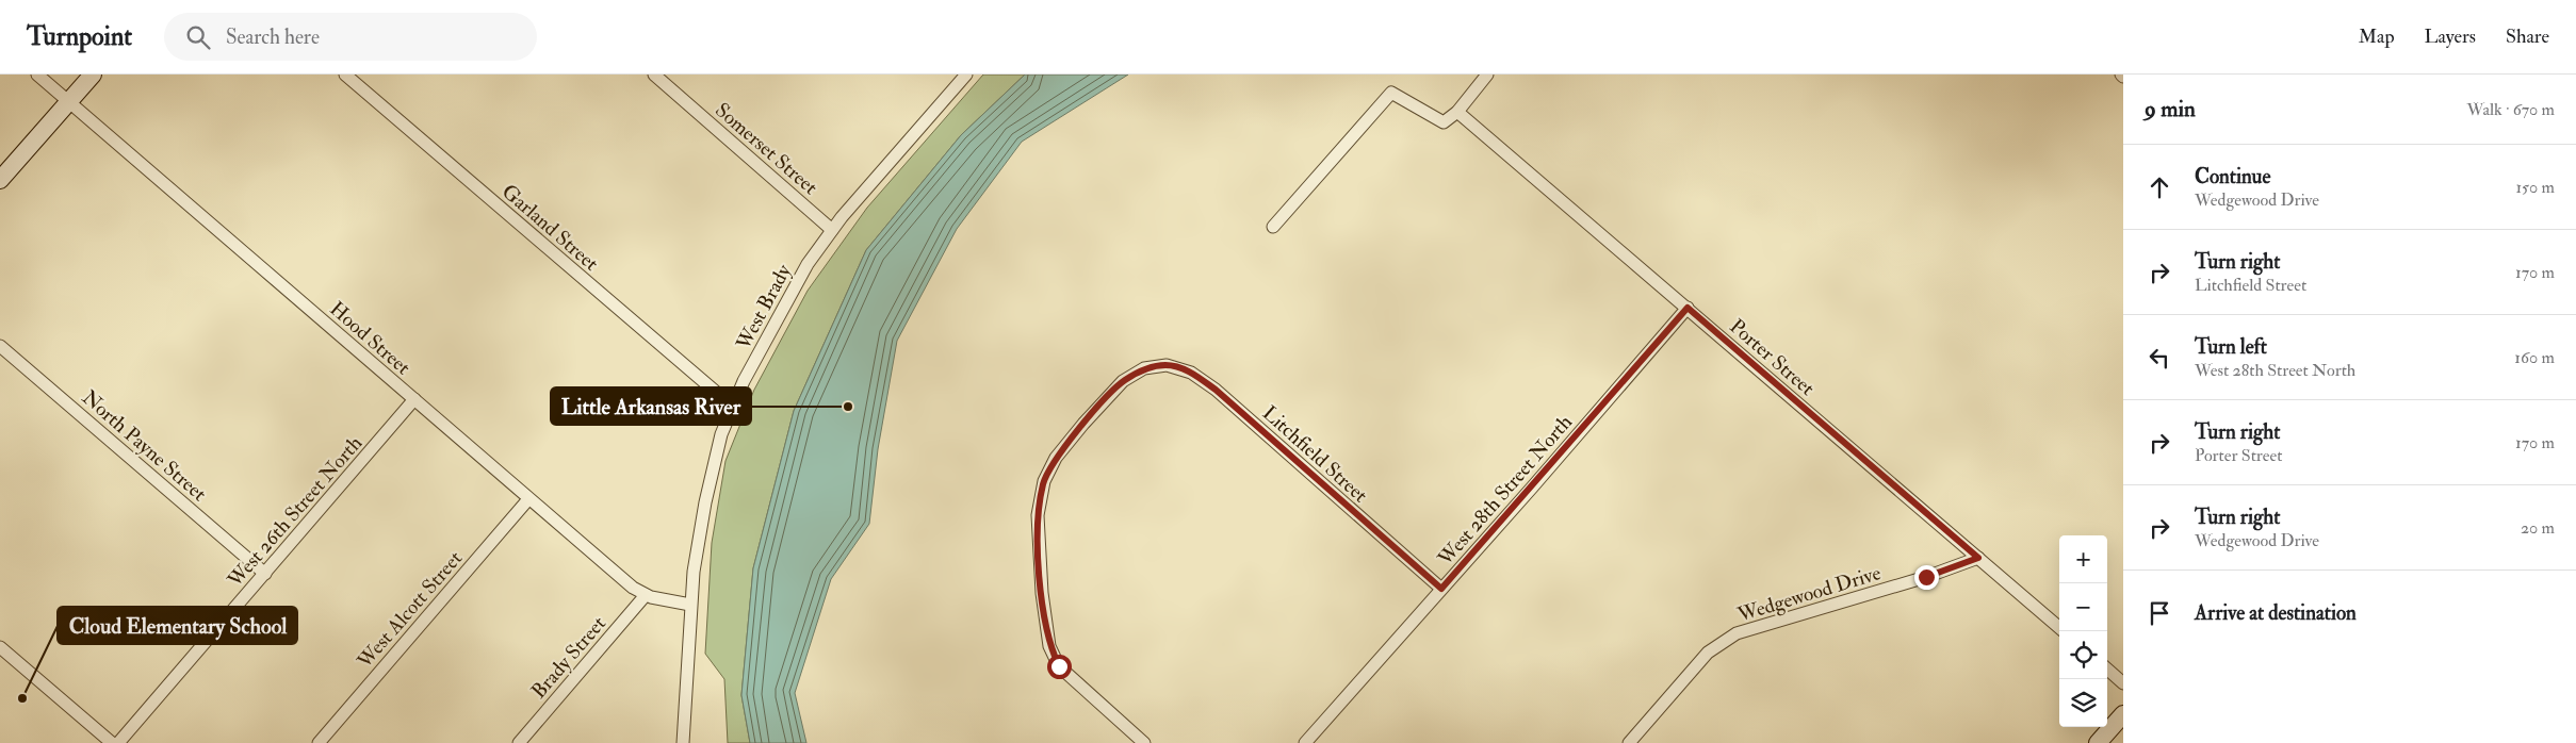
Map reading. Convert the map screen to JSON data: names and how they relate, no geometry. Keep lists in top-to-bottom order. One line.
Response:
{"streets":{"street":["Somerset Street","Garland Street","West Brady","Hood Street","Porter Street","North Payne Street","Litchfield Street","West 28th Street North","West 26th Street North","Wedgewood Drive","West Alcott Street","Brady Street"]},"crossings":[["Somerset Street","West Brady"],["Garland Street","West Brady"],["West Brady","Hood Street"],["Hood Street","West 26th Street North"],["Hood Street","West Alcott Street"],["Hood Street","Brady Street"],["Porter Street","West 28th Street North"],["Porter Street","Wedgewood Drive"],["North Payne Street","West 26th Street North"],["Litchfield Street","West 28th Street North"]],"places":["Little Arkansas River","Cloud Elementary School"],"page":{"header":"Turnpoint","search":"Search here","nav":["Map","Layers","Share"],"heading":["9 min","Walk · 670 m"],"list":[["Continue","Wedgewood Drive","150 m"],["Turn right","Litchfield Street","170 m"],["Turn left","West 28th Street North","160 m"],["Turn right","Porter Street","170 m"],["Turn right","Wedgewood Drive","20 m"],"Arrive at destination"],"map_buttons":["+","−"]}}
